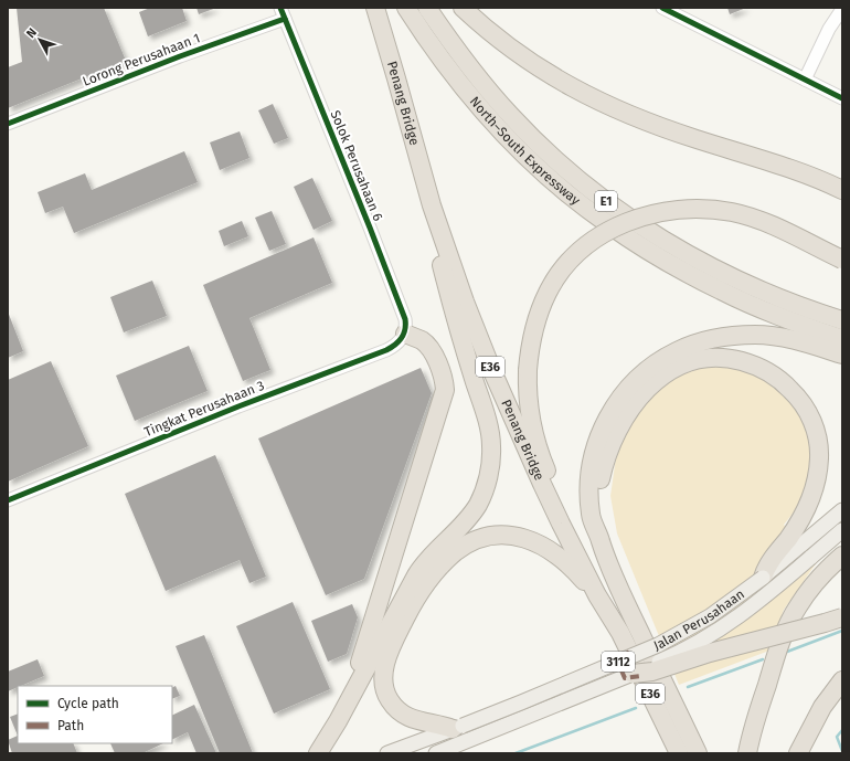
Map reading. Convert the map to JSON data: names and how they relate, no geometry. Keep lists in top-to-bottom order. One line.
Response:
{"streets":{"highway":["Penang Bridge","North–South Expressway","E1","E36"],"main road":["Jalan Perusahaan","3112"],"street":["Lorong Perusahaan 1","Solok Perusahaan 6","Tingkat Perusahaan 3"]},"crossings":[["Lorong Perusahaan 1","Solok Perusahaan 6"],["Solok Perusahaan 6","Tingkat Perusahaan 3"]],"legend":["Cycle path","Path"],"north":"top left"}
